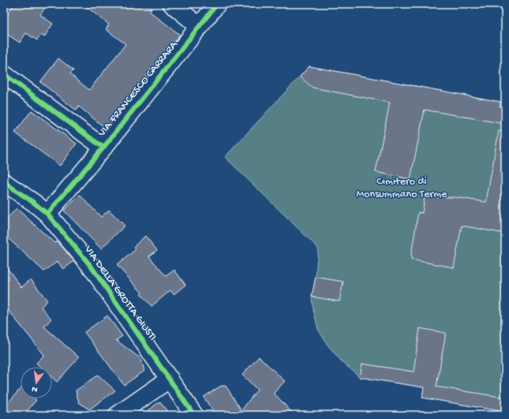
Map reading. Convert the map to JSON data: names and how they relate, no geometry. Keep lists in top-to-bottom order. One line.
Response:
{"streets":{"street":["VIA FRANCESCO CARRARA","VIA DELLA GROTTA GIUSTI"]},"crossings":[["VIA FRANCESCO CARRARA","VIA DELLA GROTTA GIUSTI"]],"parks":["Cimitero di Monsummano Terme"],"north":"bottom"}
